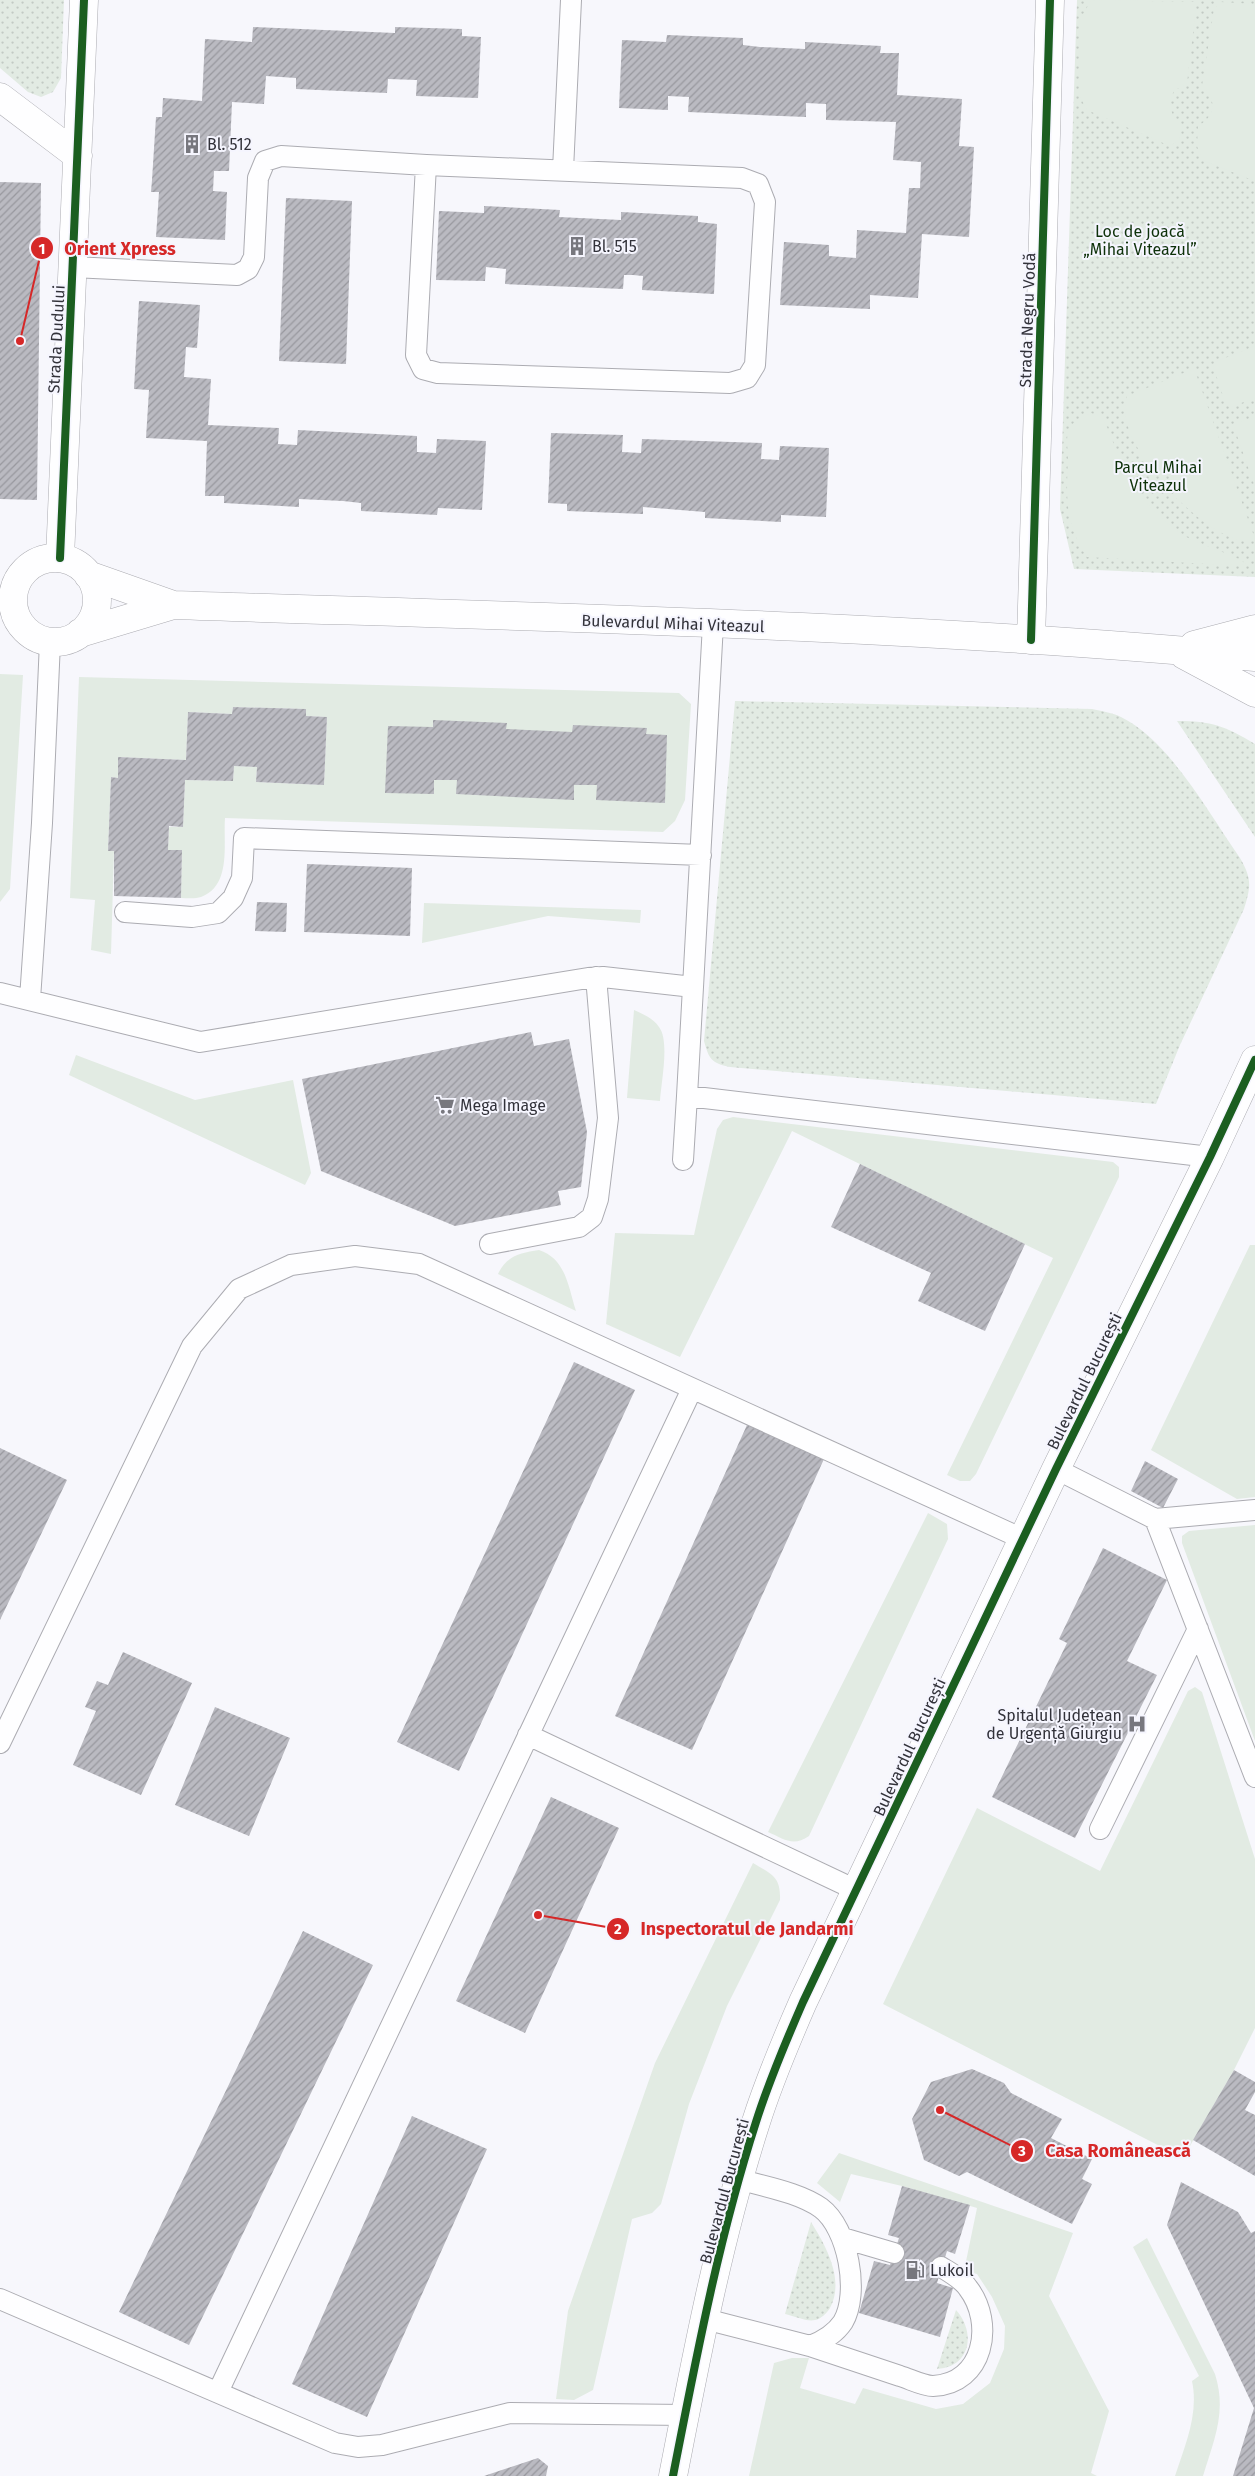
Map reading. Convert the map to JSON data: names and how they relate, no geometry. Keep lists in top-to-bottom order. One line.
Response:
{"streets":{"main road":["Strada Negru Vodă","Strada Dudului","Bulevardul Mihai Viteazul","Bulevardul București"]},"crossings":[["Strada Negru Vodă","Bulevardul Mihai Viteazul"],["Strada Dudului","Bulevardul Mihai Viteazul"]],"parks":["Loc de joacă „Mihai Viteazul”","Parcul Mihai Viteazul"],"places":{"building":["Bl. 512","Bl. 515"],"other":["Orient Xpress","Inspectoratul de Jandarmi","Casa Românească"],"supermarket":["Mega Image"],"hospital":["Spitalul Județean de Urgență Giurgiu"],"fuel station":["Lukoil"]}}
